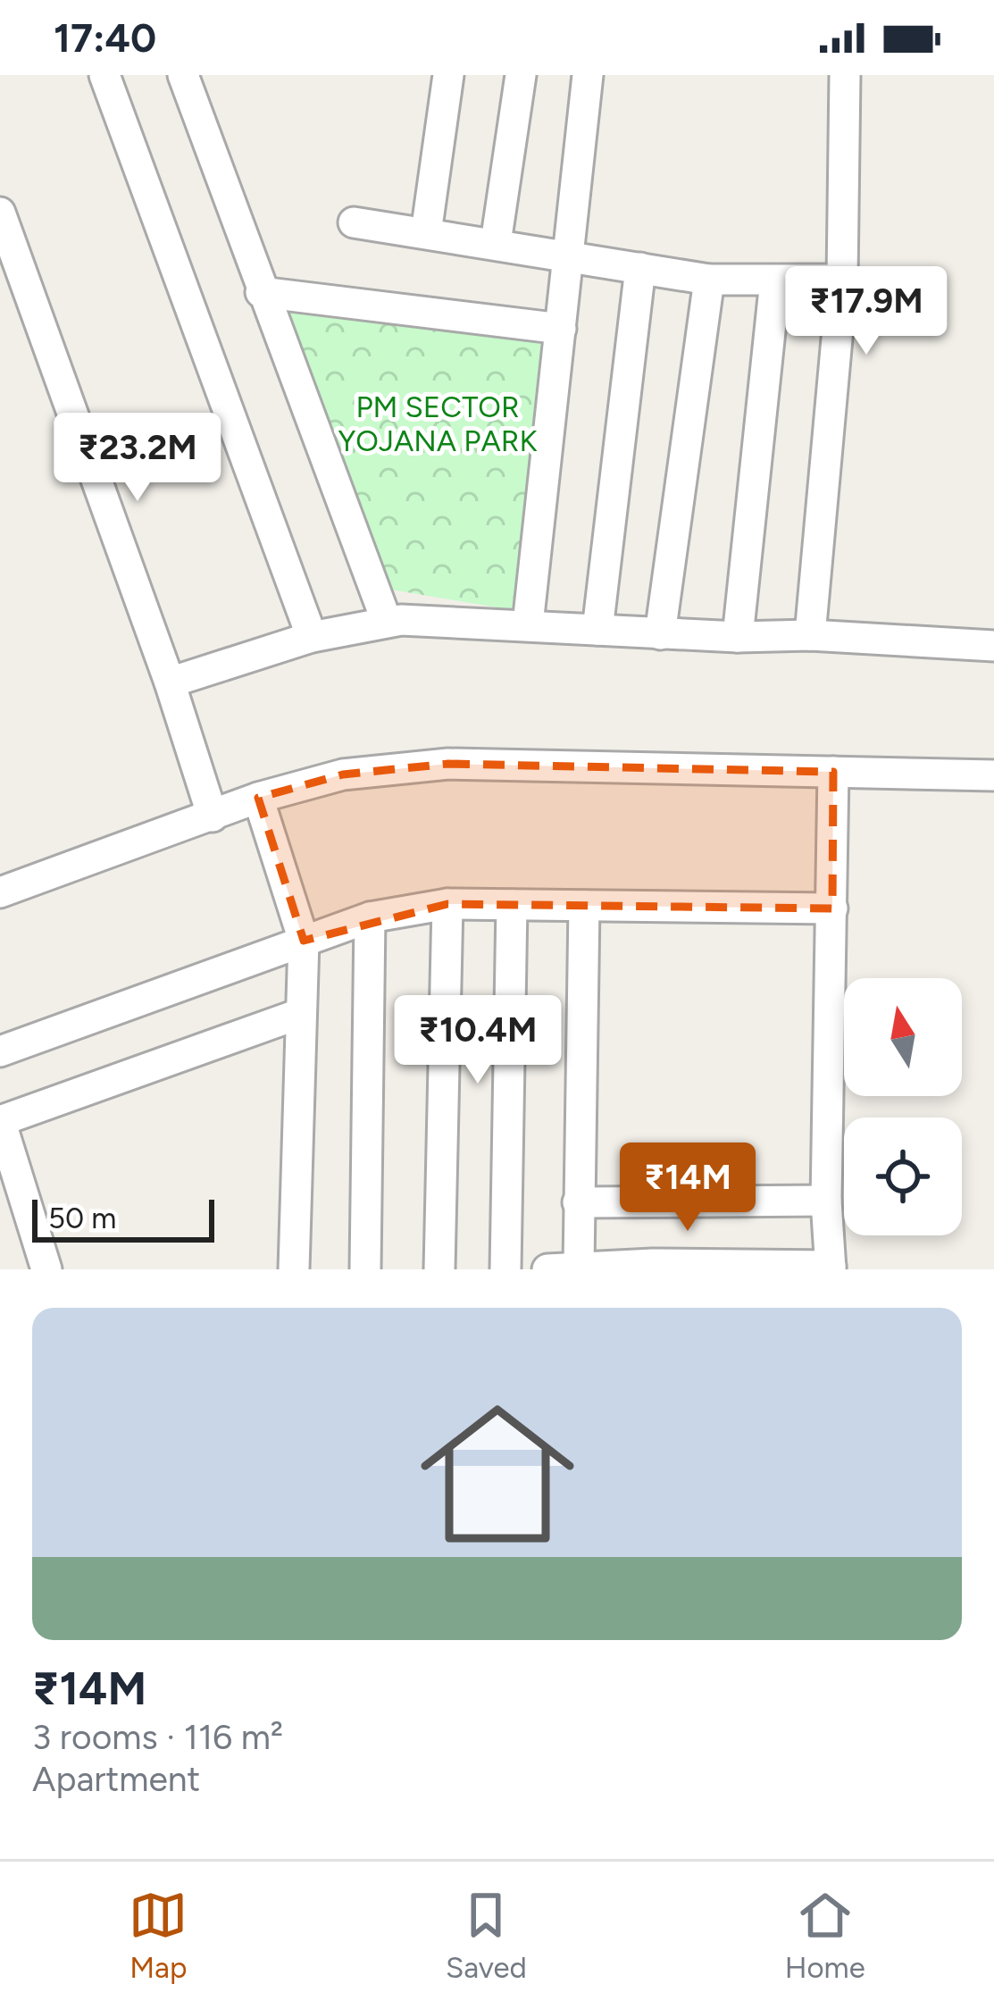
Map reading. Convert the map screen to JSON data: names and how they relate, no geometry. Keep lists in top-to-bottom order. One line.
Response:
{"parks":["PM SECTOR YOJANA PARK"],"scale_bar":"50 m","north":"top","page":{"status":"17:40","price":["₹17.9M","₹23.2M","₹10.4M","₹14M"],"scale":"50 m","list":[{"name":"₹14M","note":"3 rooms · 116 m² · Apartment"}],"tabs":["Map","Saved","Home"]}}
